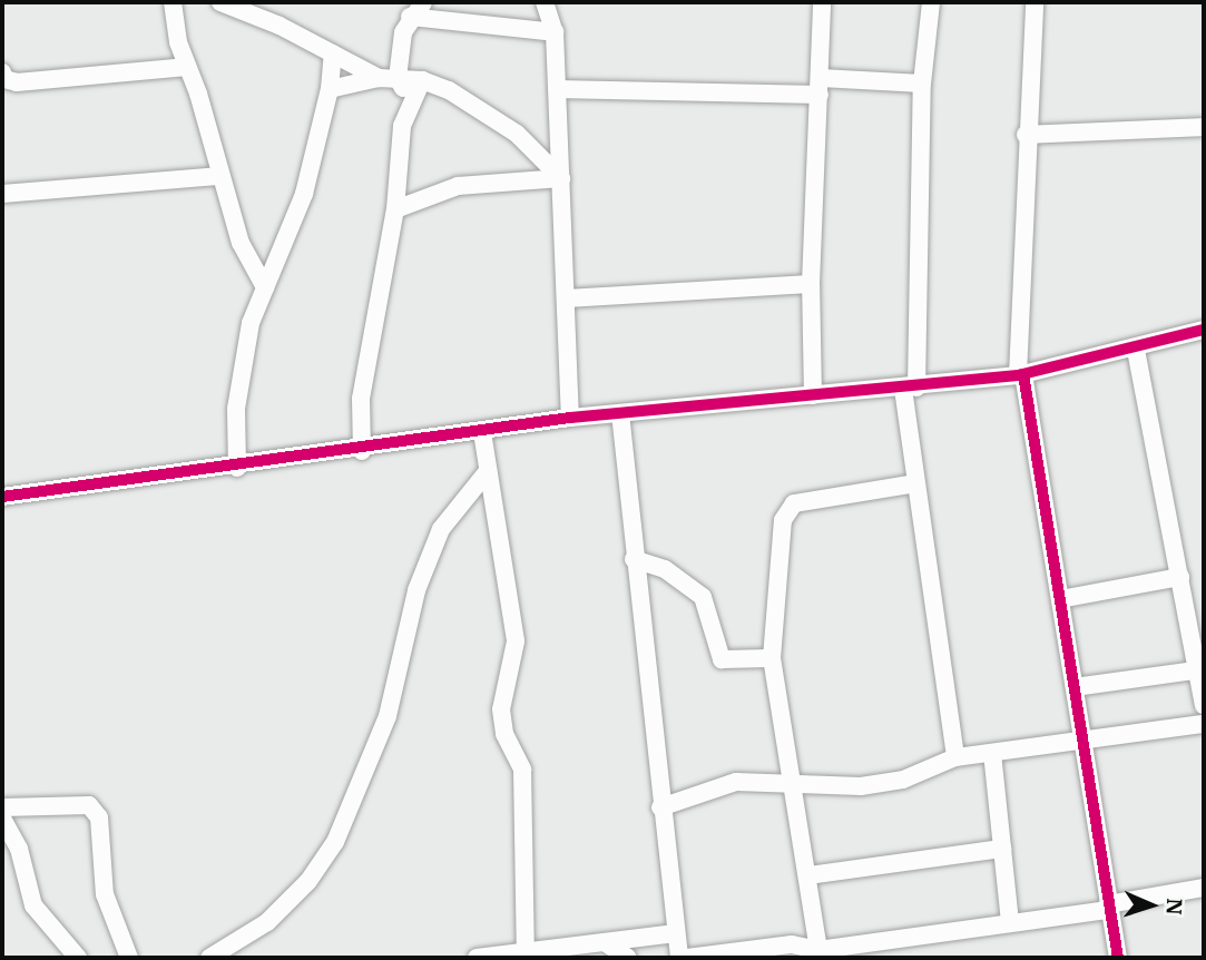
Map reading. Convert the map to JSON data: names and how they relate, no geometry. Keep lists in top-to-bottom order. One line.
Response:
{"north":"right"}
